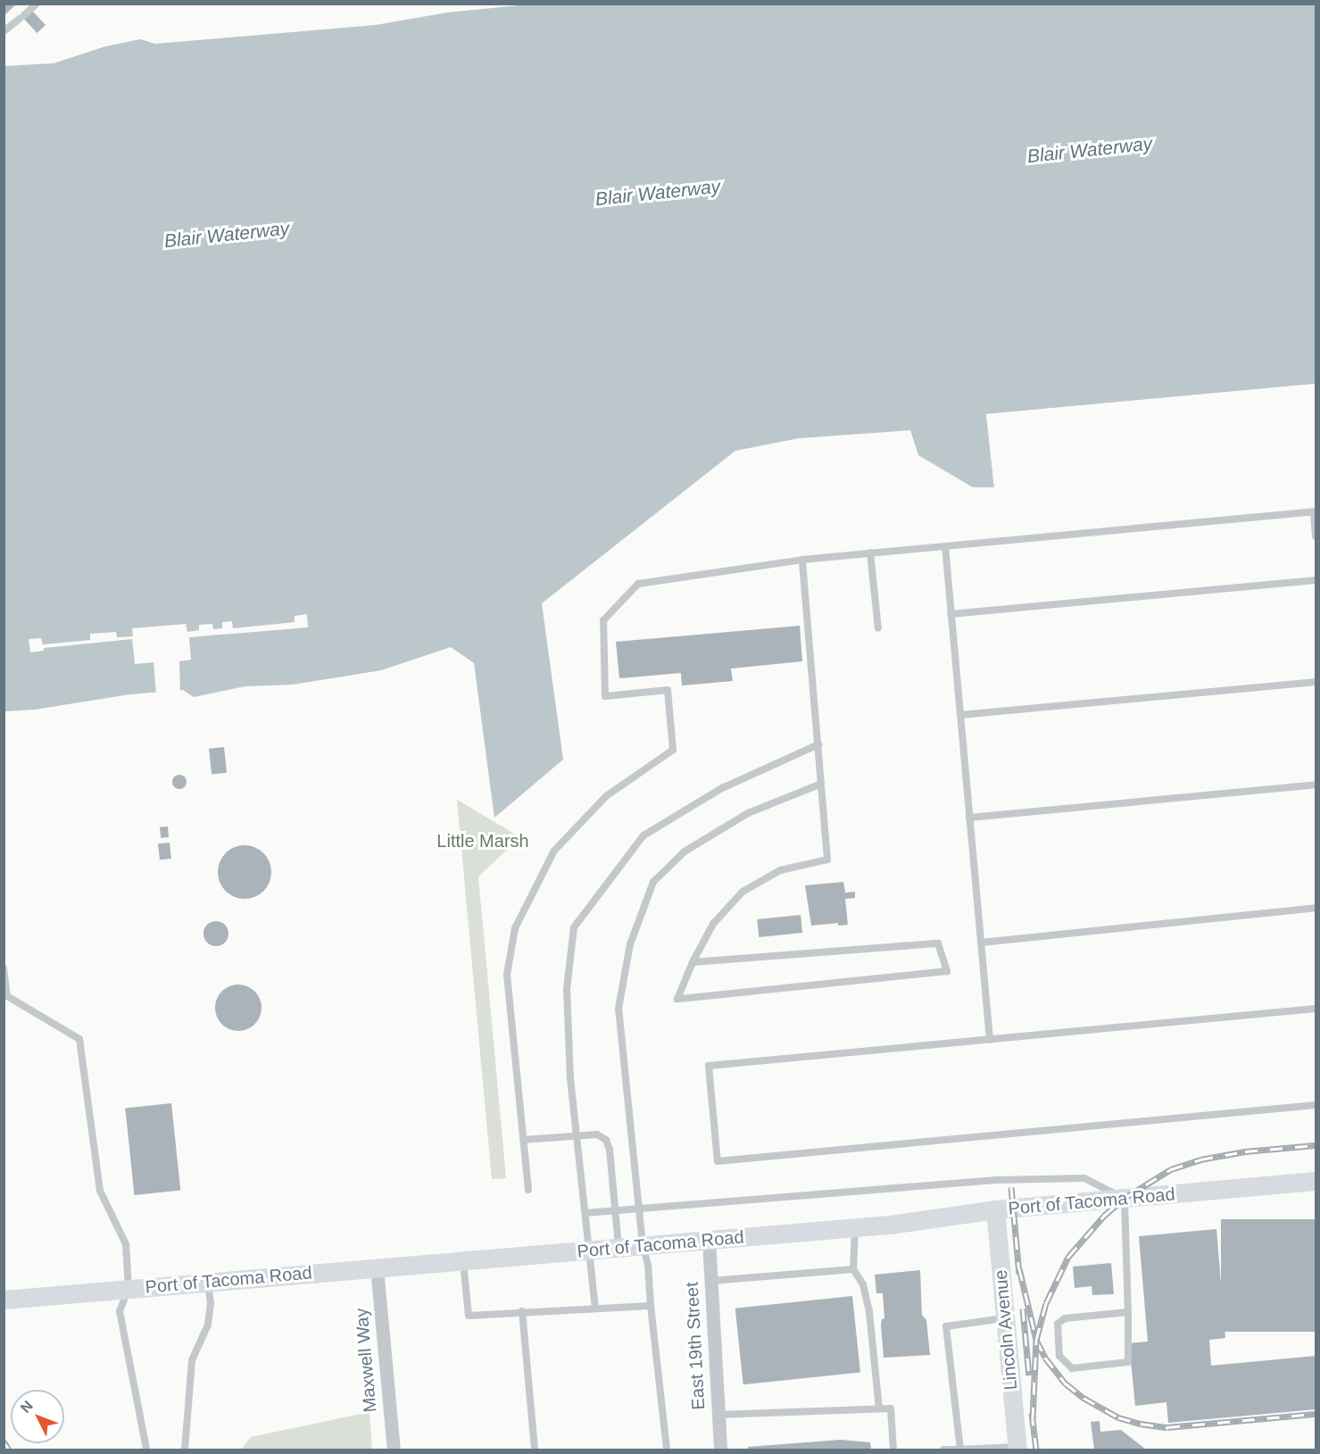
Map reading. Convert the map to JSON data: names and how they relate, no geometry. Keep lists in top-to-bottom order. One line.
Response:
{"streets":{"main road":["Port of Tacoma Road","Lincoln Avenue"],"street":["East 19th Street","Maxwell Way"]},"crossings":[["Port of Tacoma Road","Lincoln Avenue"],["Port of Tacoma Road","East 19th Street"],["Port of Tacoma Road","Maxwell Way"]],"water":["Blair Waterway"],"parks":["Little Marsh"],"north":"top left"}
